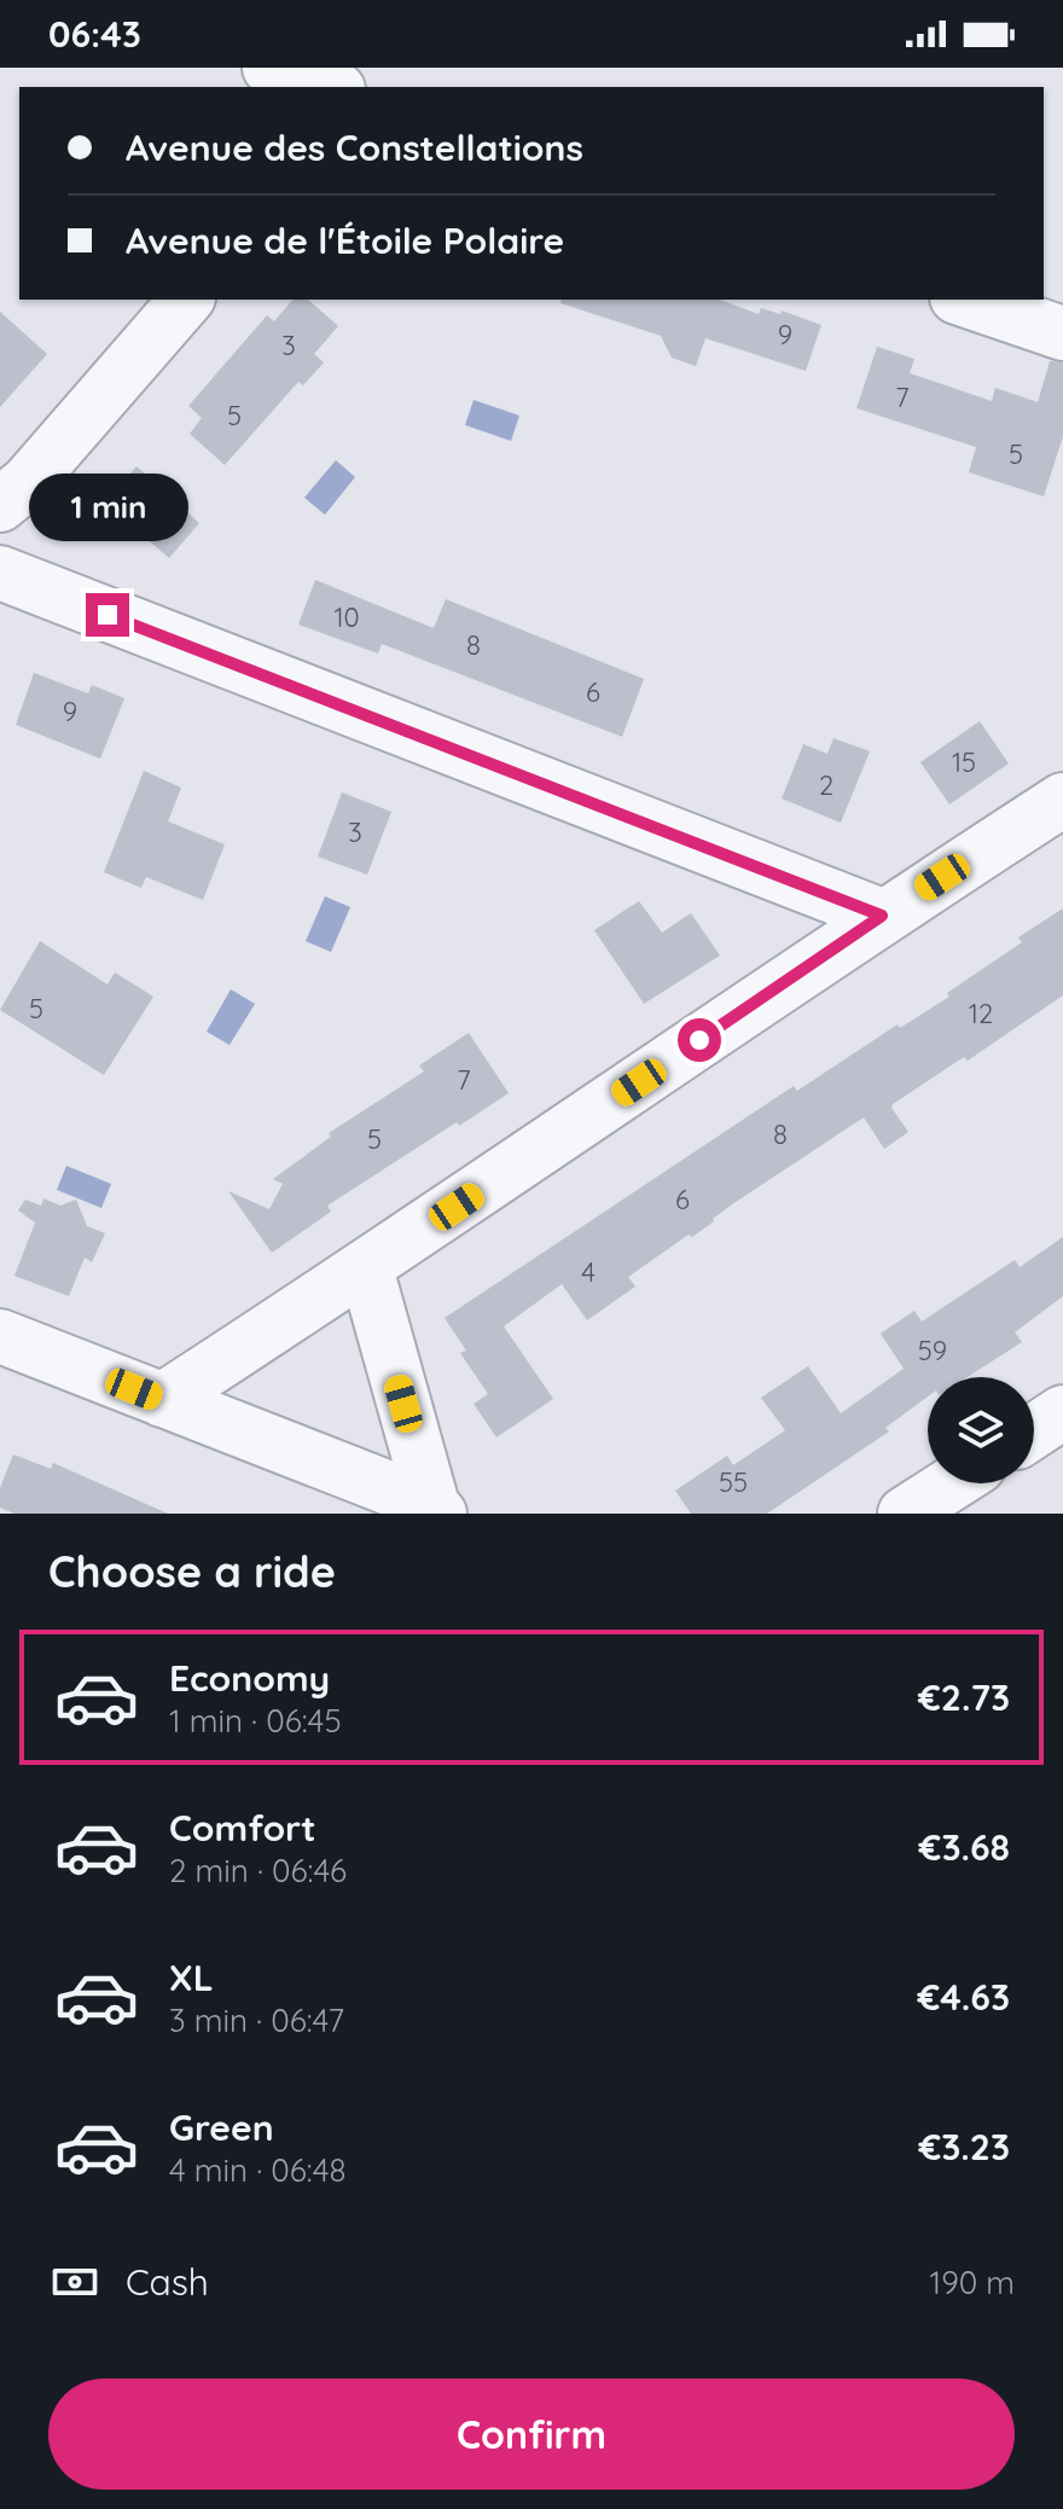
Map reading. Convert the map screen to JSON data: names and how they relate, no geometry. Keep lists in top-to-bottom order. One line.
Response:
{"house_numbers":["9","3","7","5","5","10","8","6","9","15","2","3","5","12","7","8","5","6","4","59","55"],"page":{"status":"06:43","banner":["Avenue des Constellations","Avenue de l'Étoile Polaire"],"bubble":"1 min","heading":"Choose a ride","list":[{"name":"Economy","note":"1 min · 06:45","value":"€2.73"},{"name":"Comfort","note":"2 min · 06:46","value":"€3.68"},{"name":"XL","note":"3 min · 06:47","value":"€4.63"},{"name":"Green","note":"4 min · 06:48","value":"€3.23"}],"pay":["Cash","190 m"],"buttons":"Confirm"}}
